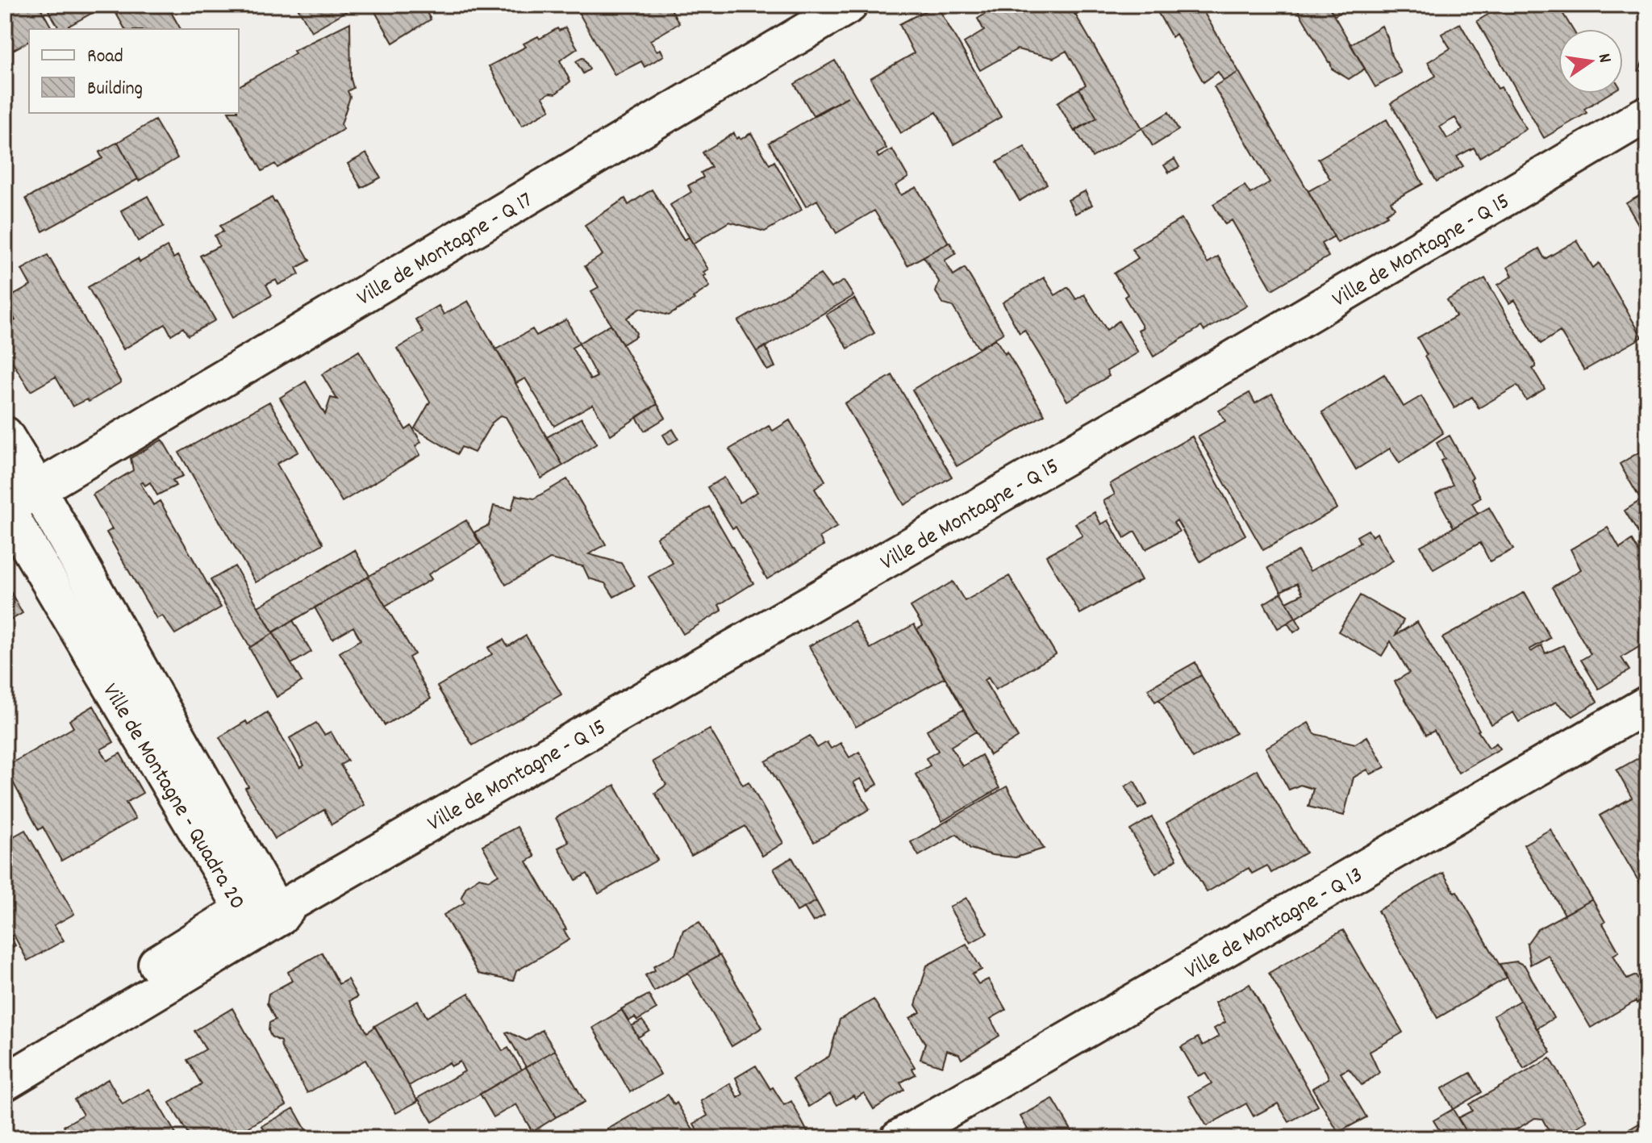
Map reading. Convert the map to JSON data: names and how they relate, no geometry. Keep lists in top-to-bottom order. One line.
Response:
{"streets":{"street":["Ville de Montagne - Q 17","Ville de Montagne - Q 15","Ville de Montagne - Quadra 20","Ville de Montagne - Q 13"]},"crossings":[["Ville de Montagne - Q 17","Ville de Montagne - Quadra 20"],["Ville de Montagne - Q 15","Ville de Montagne - Quadra 20"]],"legend":["Road","Building"],"north":"right"}
